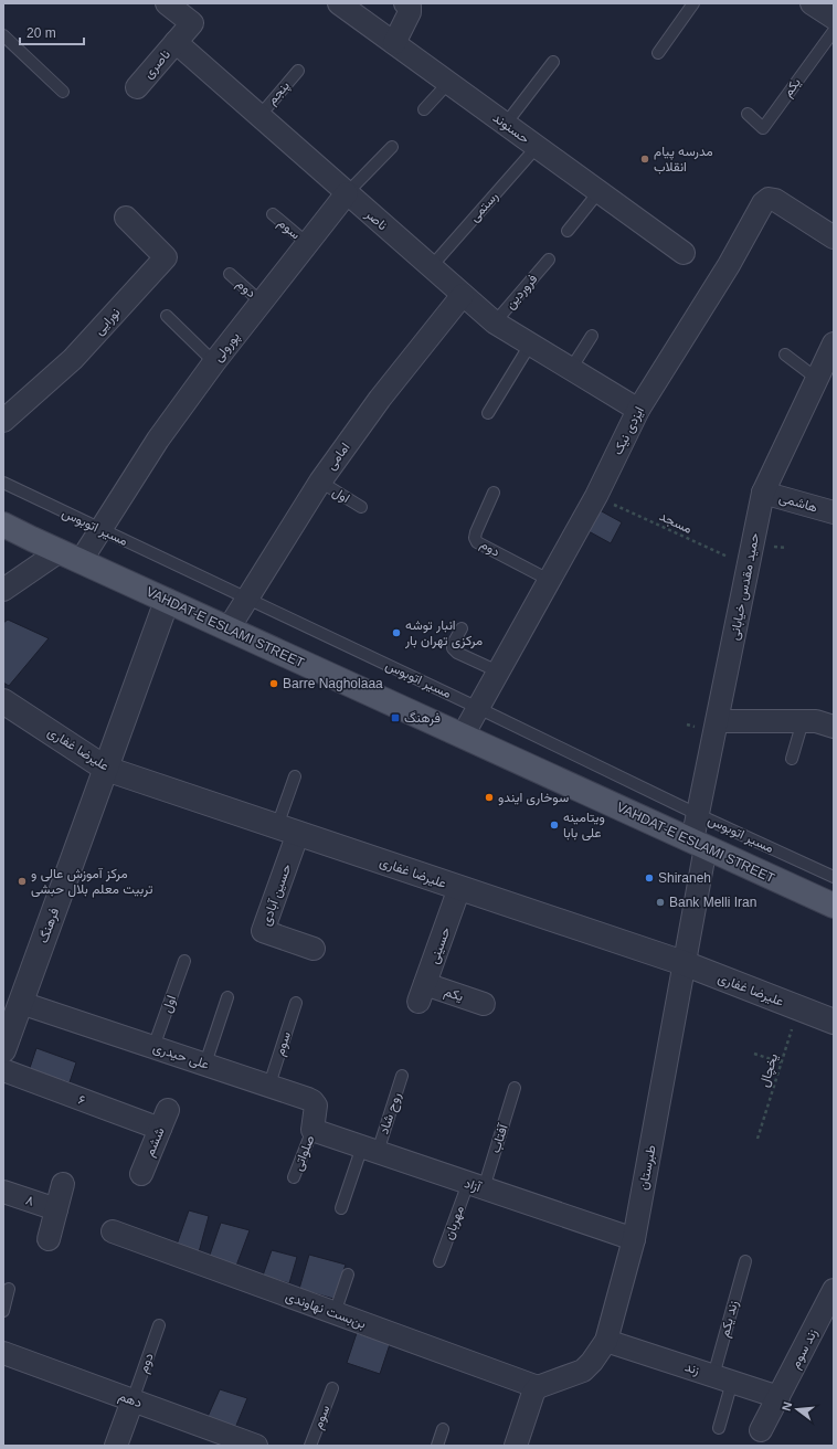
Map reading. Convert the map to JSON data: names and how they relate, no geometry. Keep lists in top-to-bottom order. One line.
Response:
{"streets":{"main road":["VAHDAT-E ESLAMI STREET"],"street":["ناصری","یکم","حسنوند","ناصر","نورایی","پورولی","ایزدی نیک","امامی","هاشمی","حمید مقدس خیابانی","علیرضا غفاری","حسین آبادی","فرهنگ","حسینی","علی حیدری","۶","ششم","طبرستان","آزاد","۸","بن‌بست نهاوندی","زند سوم","زند","دهم"],"lane":["پنجم","رستمی","سوم","دوم","فروردین","اول","مسیر اتوبوس","روح شاد","آفتاب","صلواتی","مهربان","زند یکم"],"path":["مسجد","یخچال"]},"crossings":[["ناصری","ناصر"],["یکم","حسینی"],["پنجم","ناصر"],["حسنوند","رستمی"],["رستمی","ناصر"],["ناصر","فروردین"],["ناصر","پورولی"],["ناصر","ایزدی نیک"],["ناصر","امامی"],["سوم","پورولی"],["سوم","علی حیدری"],["دوم","پورولی"],["دوم","ایزدی نیک"],["دوم","دهم"],["پورولی","مسیر اتوبوس"],["پورولی","VAHDAT-E ESLAMI STREET"],["ایزدی نیک","مسجد"],["ایزدی نیک","مسیر اتوبوس"],["ایزدی نیک","VAHDAT-E ESLAMI STREET"],["امامی","اول"],["امامی","مسیر اتوبوس"],["امامی","VAHDAT-E ESLAMI STREET"],["اول","علی حیدری"],["هاشمی","حمید مقدس خیابانی"],["مسجد","حمید مقدس خیابانی"],["مسیر اتوبوس","حمید مقدس خیابانی"],["حمید مقدس خیابانی","VAHDAT-E ESLAMI STREET"],["حمید مقدس خیابانی","طبرستان"],["VAHDAT-E ESLAMI STREET","فرهنگ"],["VAHDAT-E ESLAMI STREET","طبرستان"],["علیرضا غفاری","حسین آبادی"],["علیرضا غفاری","فرهنگ"],["علیرضا غفاری","حسینی"],["علیرضا غفاری","یخچال"],["علیرضا غفاری","طبرستان"],["فرهنگ","علی حیدری"],["علی حیدری","صلواتی"],["علی حیدری","آزاد"],["۶","ششم"],["روح شاد","آزاد"],["آفتاب","آزاد"],["آفتاب","مهربان"],["صلواتی","آزاد"],["طبرستان","آزاد"],["طبرستان","بن‌بست نهاوندی"],["طبرستان","زند"],["آزاد","مهربان"],["زند یکم","زند"],["زند سوم","زند"]],"places":{"other":["مدرسه پیام انقلاب","انبار توشه مرکزی تهران بار","Barre Nagholaaa","سوخاری ایندو","ویتامینه علی بابا","Shiraneh","مرکز آموزش عالی و تربیت معلم بلال حبشی","Bank Melli Iran"],"transit":["فرهنگ"]},"scale_bar":"20 m","north":"left"}
